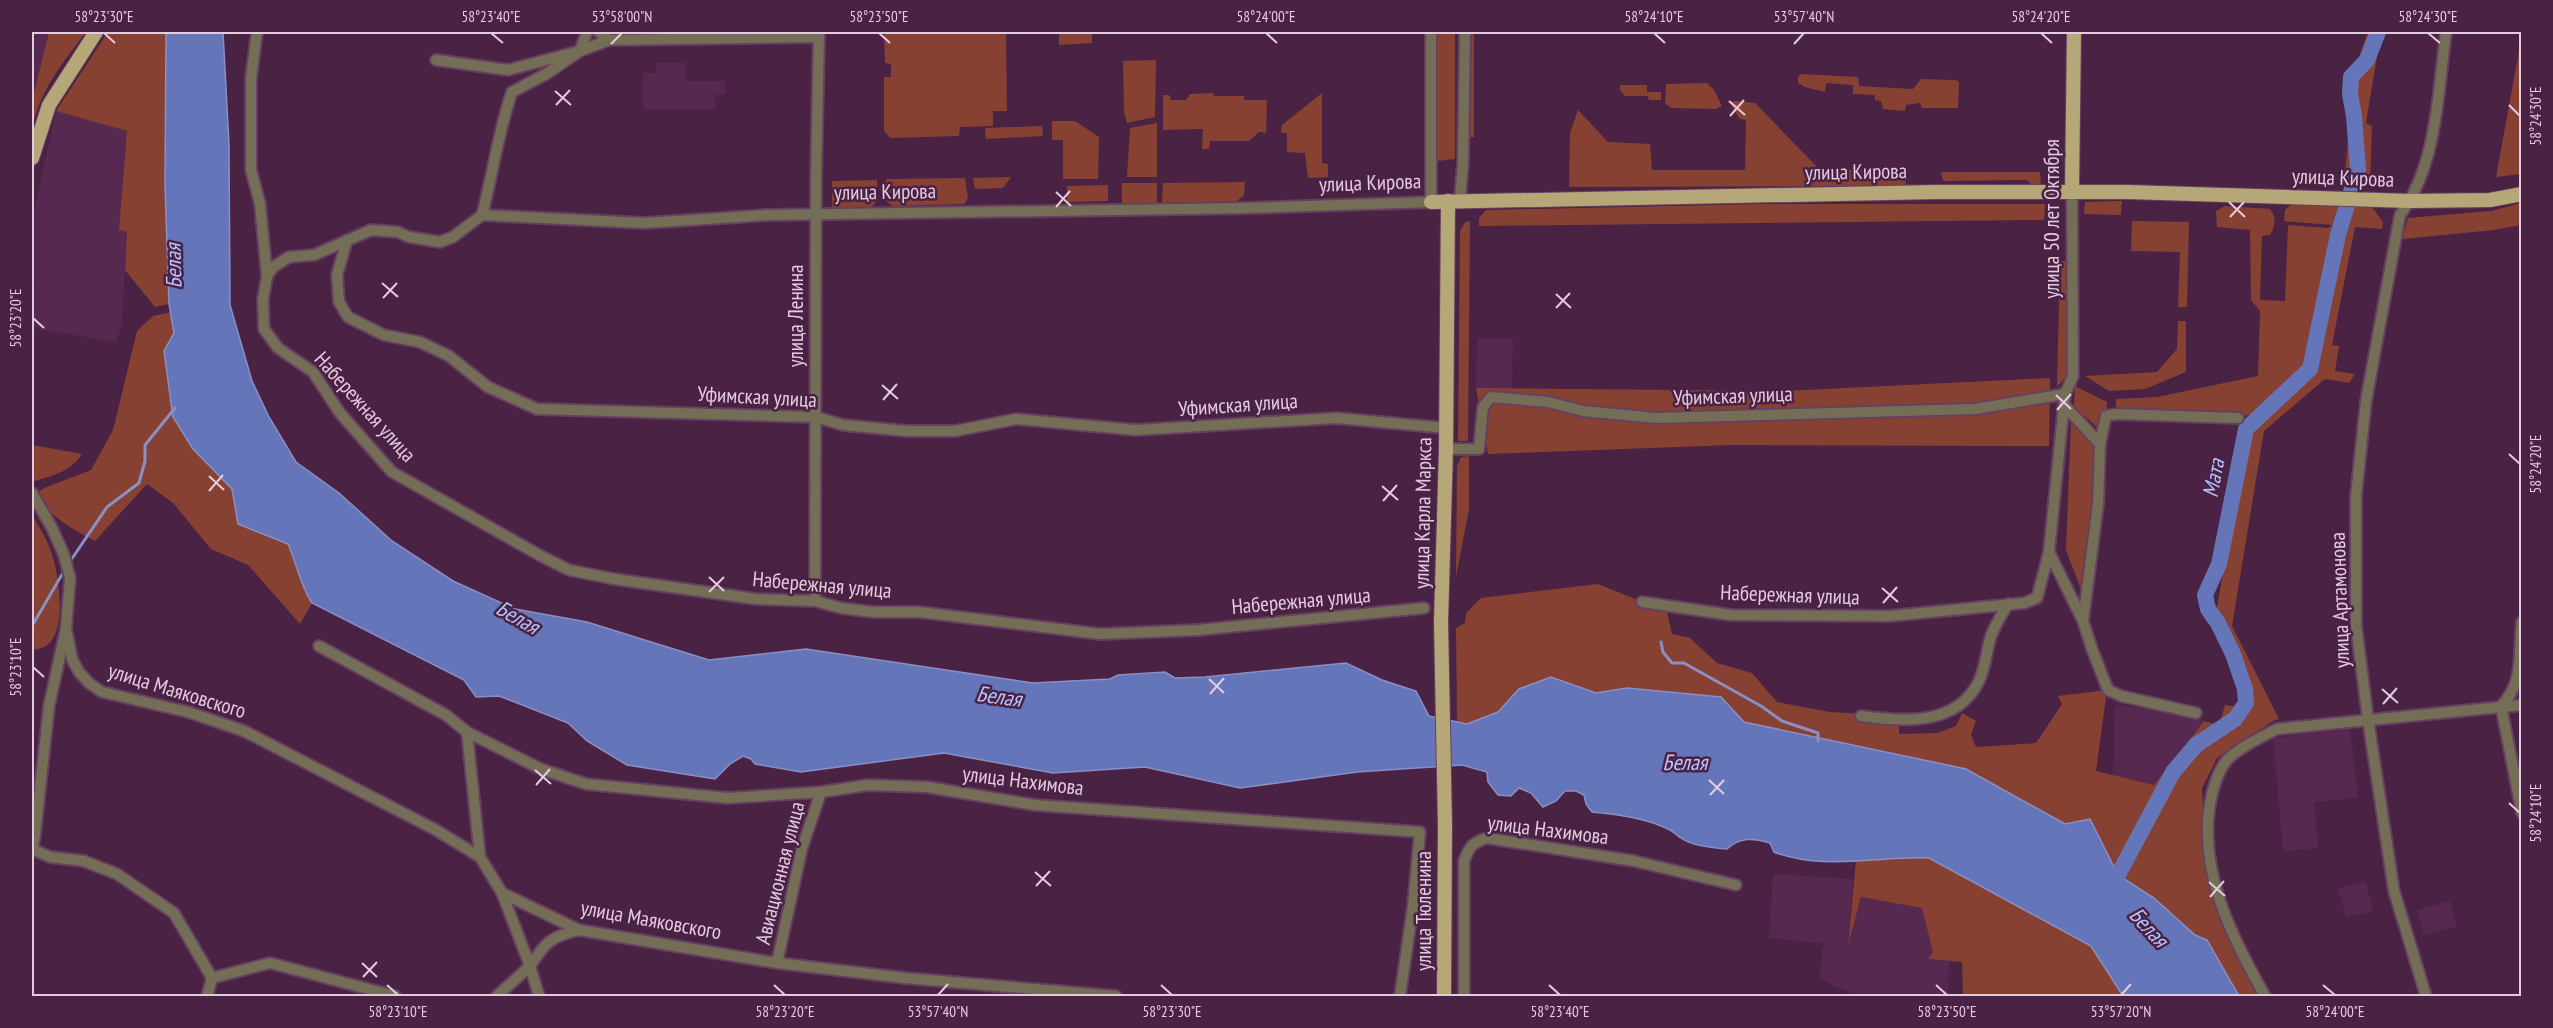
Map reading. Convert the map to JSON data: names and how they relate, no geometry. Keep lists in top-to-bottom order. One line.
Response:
{"streets":{"main road":["улица Кирова","улица 50 лет Октября","улица Карла Маркса","улица Тюленина"],"street":["улица Ленина","Уфимская улица","Набережная улица","улица Артамонова","улица Маяковского","улица Нахимова","Авиационная улица"]},"crossings":[["улица Кирова","улица 50 лет Октября"],["улица Кирова","улица Ленина"],["улица Кирова","улица Карла Маркса"],["улица Кирова","улица Артамонова"],["улица 50 лет Октября","Уфимская улица"],["улица 50 лет Октября","Набережная улица"],["улица Ленина","Уфимская улица"],["улица Ленина","Набережная улица"],["Уфимская улица","улица Карла Маркса"],["улица Карла Маркса","улица Тюленина"],["улица Маяковского","Авиационная улица"],["улица Нахимова","Авиационная улица"]],"water":["Белая","Мата"],"coordinates":["58°23'30\"E","58°23'40\"E","53°58'00\"N","58°23'50\"E","58°24'00\"E","58°24'10\"E","53°57'40\"N","58°24'20\"E","58°24'30\"E","58°23'20\"E","58°23'10\"E","53°57'20\"N"]}
